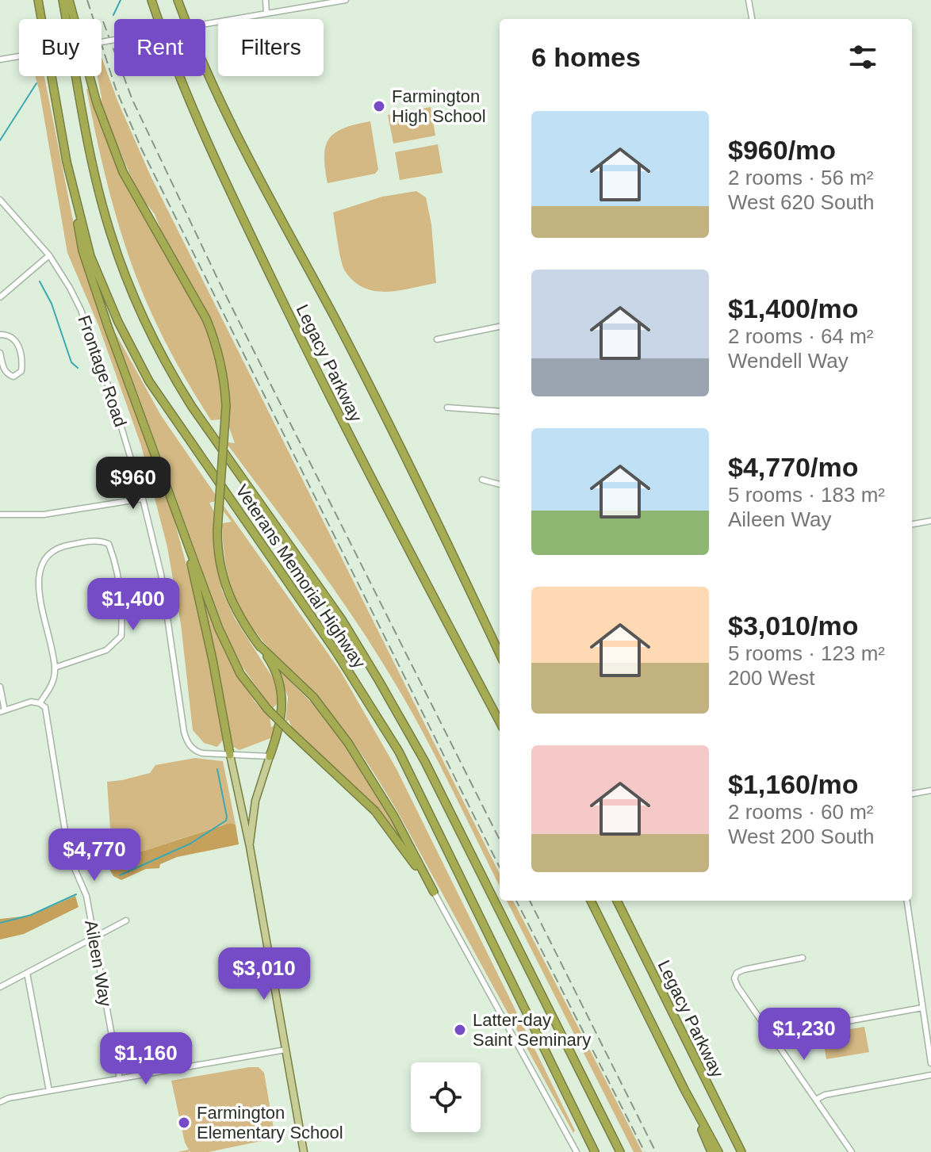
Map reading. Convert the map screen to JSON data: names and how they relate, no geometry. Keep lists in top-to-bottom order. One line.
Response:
{"streets":{"highway":["Legacy Parkway","Veterans Memorial Highway"],"street":["Frontage Road","Aileen Way"]},"places":["Farmington High School","Latter-day Saint Seminary","Farmington Elementary School"],"page":{"chip":["Buy","Rent","Filters"],"heading":"6 homes","list":[{"name":"$960/mo","note":"2 rooms · 56 m² · West 620 South"},{"name":"$1,400/mo","note":"2 rooms · 64 m² · Wendell Way"},{"name":"$4,770/mo","note":"5 rooms · 183 m² · Aileen Way"},{"name":"$3,010/mo","note":"5 rooms · 123 m² · 200 West"},{"name":"$1,160/mo","note":"2 rooms · 60 m² · West 200 South"}],"price":["$960","$1,400","$4,770","$3,010","$1,230","$1,160"]}}
